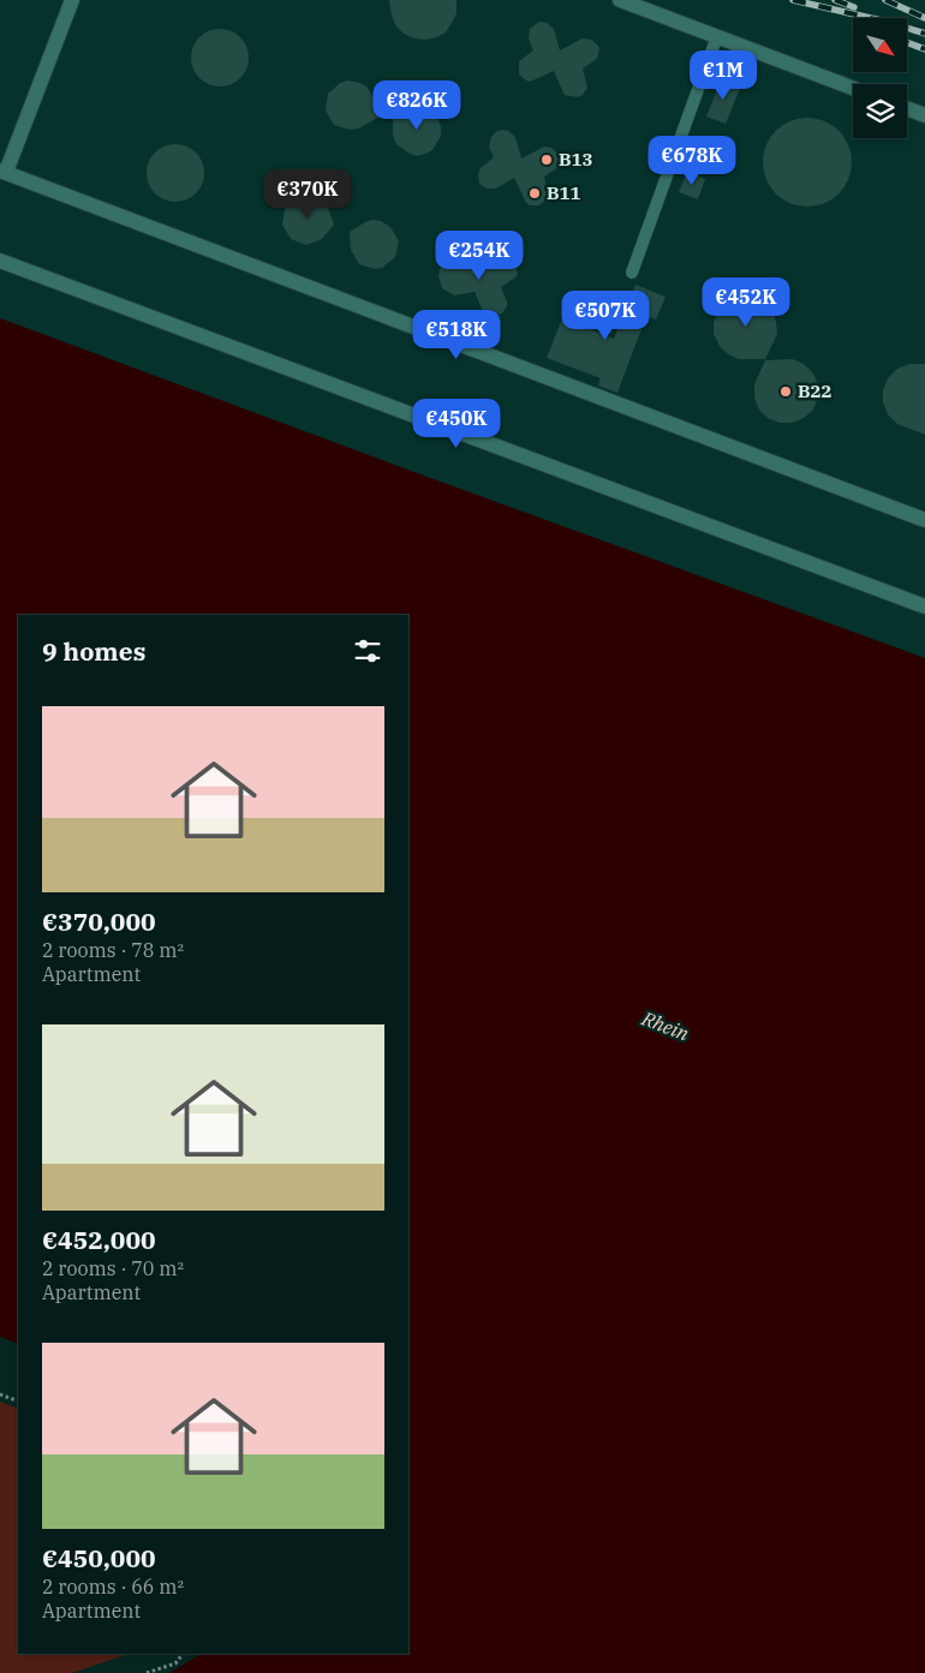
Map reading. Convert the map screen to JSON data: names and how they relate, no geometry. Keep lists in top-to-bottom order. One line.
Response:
{"water":["Rhein"],"places":["B13","B11","B22"],"north":"bottom right","page":{"price":["€1M","€826K","€678K","€370K","€254K","€452K","€507K","€518K","€450K"],"heading":"9 homes","list":[{"name":"€370,000","note":"2 rooms · 78 m² · Apartment"},{"name":"€452,000","note":"2 rooms · 70 m² · Apartment"},{"name":"€450,000","note":"2 rooms · 66 m² · Apartment"}]}}
